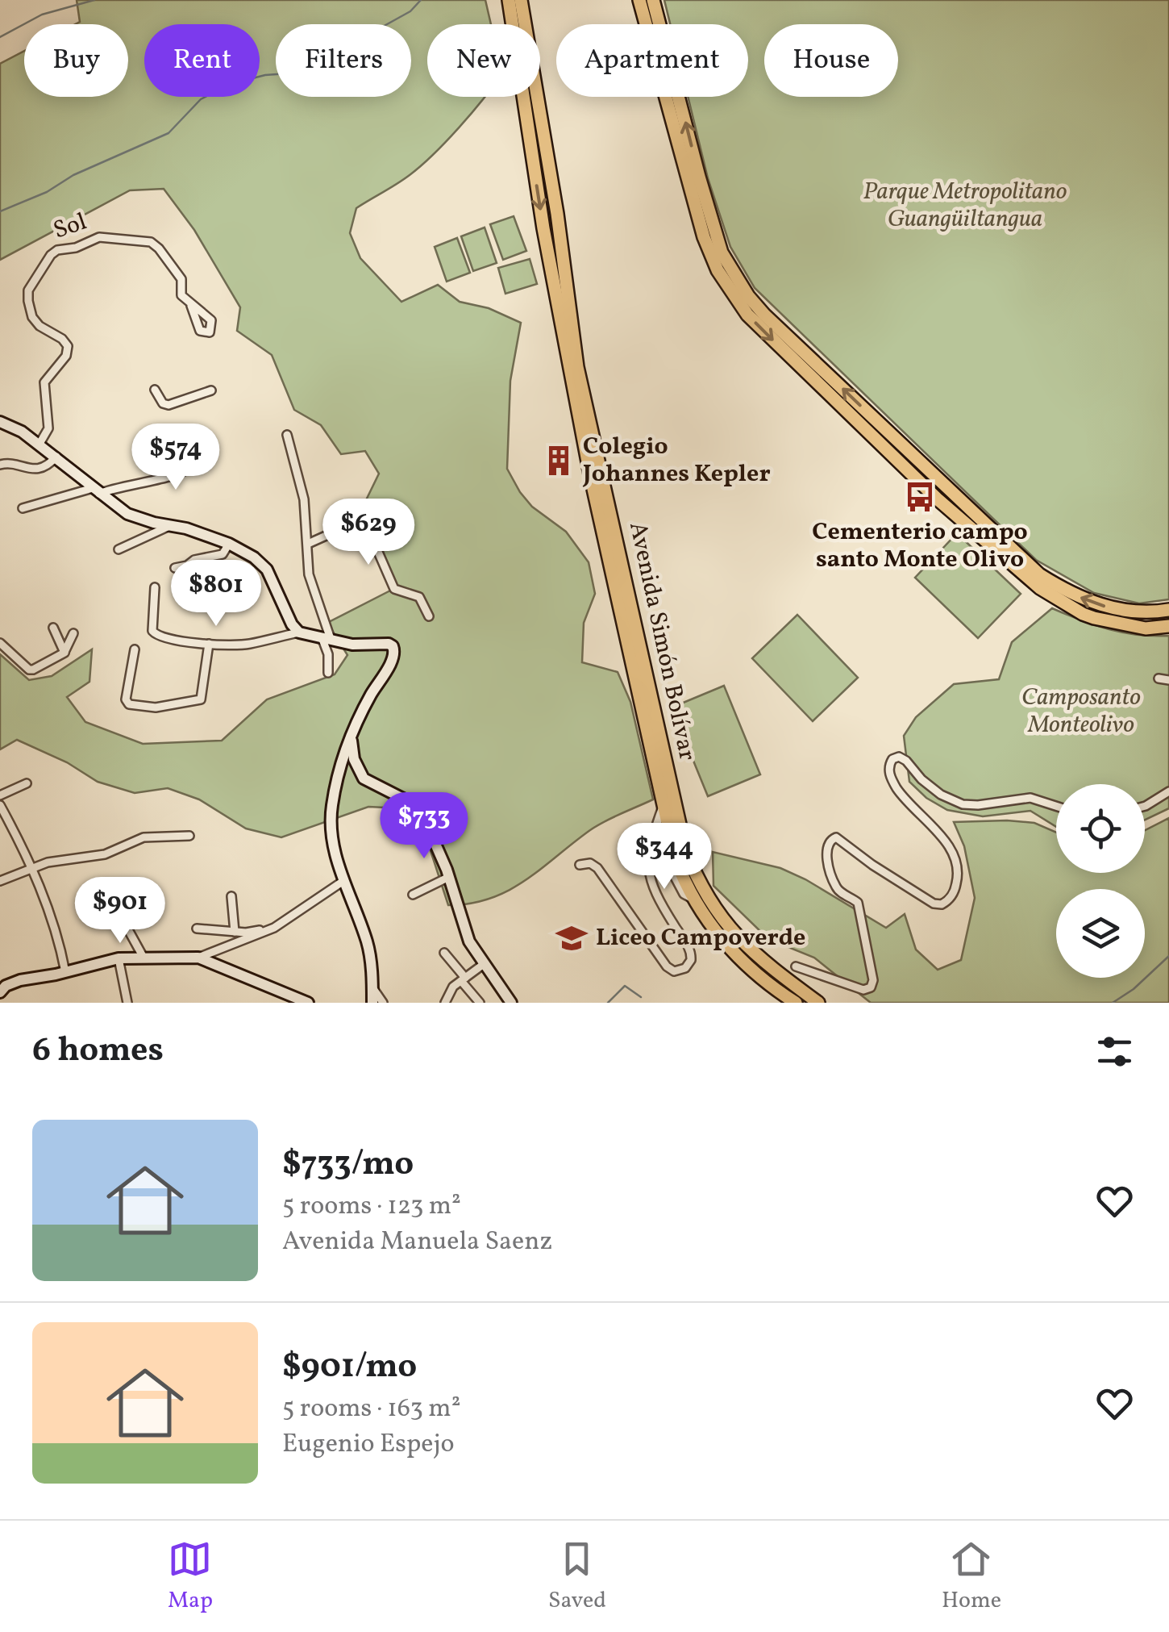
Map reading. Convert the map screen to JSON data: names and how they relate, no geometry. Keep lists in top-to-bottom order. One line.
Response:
{"streets":{"highway":["Avenida Simón Bolívar"],"street":["Sol"]},"parks":["Parque Metropolitano Guangüiltangua","Camposanto Monteolivo"],"places":{"building":["Colegio Johannes Kepler"],"bus stop":["Cementerio campo santo Monte Olivo"],"school or university":["Liceo Campoverde"]},"page":{"chip":["Buy","Rent","Filters","New","Apartment","House"],"price":["$574","$629","$801","$733","$344","$901"],"heading":"6 homes","list":[{"name":"$733/mo","note":"5 rooms · 123 m² · Avenida Manuela Saenz"},{"name":"$901/mo","note":"5 rooms · 163 m² · Eugenio Espejo"}],"tabs":["Map","Saved","Home"]}}
